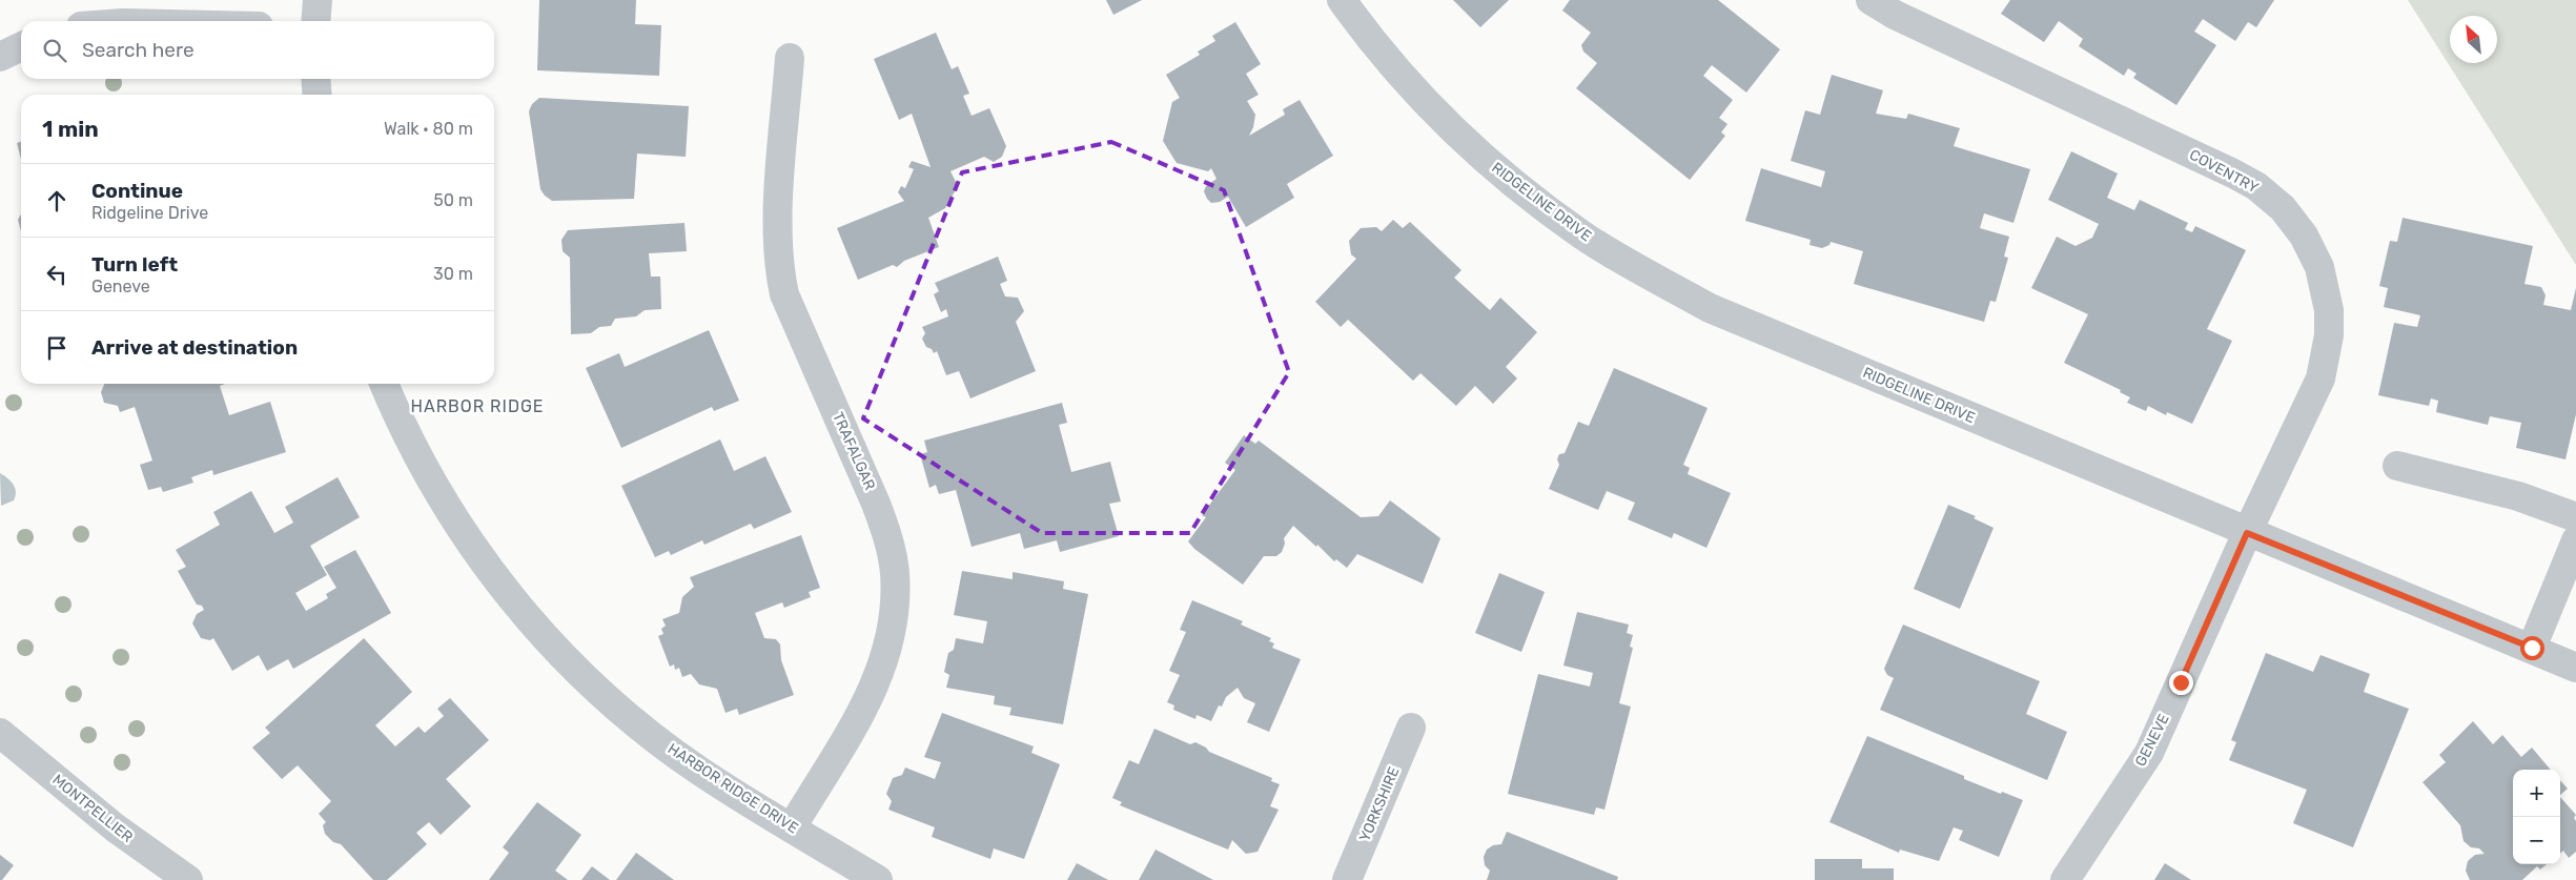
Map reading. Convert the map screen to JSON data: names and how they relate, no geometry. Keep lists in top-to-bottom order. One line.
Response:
{"streets":{"street":["COVENTRY","RIDGELINE DRIVE","TRAFALGAR","GENEVE","HARBOR RIDGE DRIVE","YORKSHIRE","MONTPELLIER"]},"crossings":[["COVENTRY","RIDGELINE DRIVE"],["COVENTRY","GENEVE"],["RIDGELINE DRIVE","GENEVE"],["TRAFALGAR","HARBOR RIDGE DRIVE"]],"districts":["HARBOR RIDGE"],"north":"top left","page":{"search":"Search here","heading":["1 min","Walk · 80 m"],"list":[["Continue","Ridgeline Drive","50 m"],["Turn left","Geneve","30 m"],"Arrive at destination"],"map_buttons":["+","−"]}}
